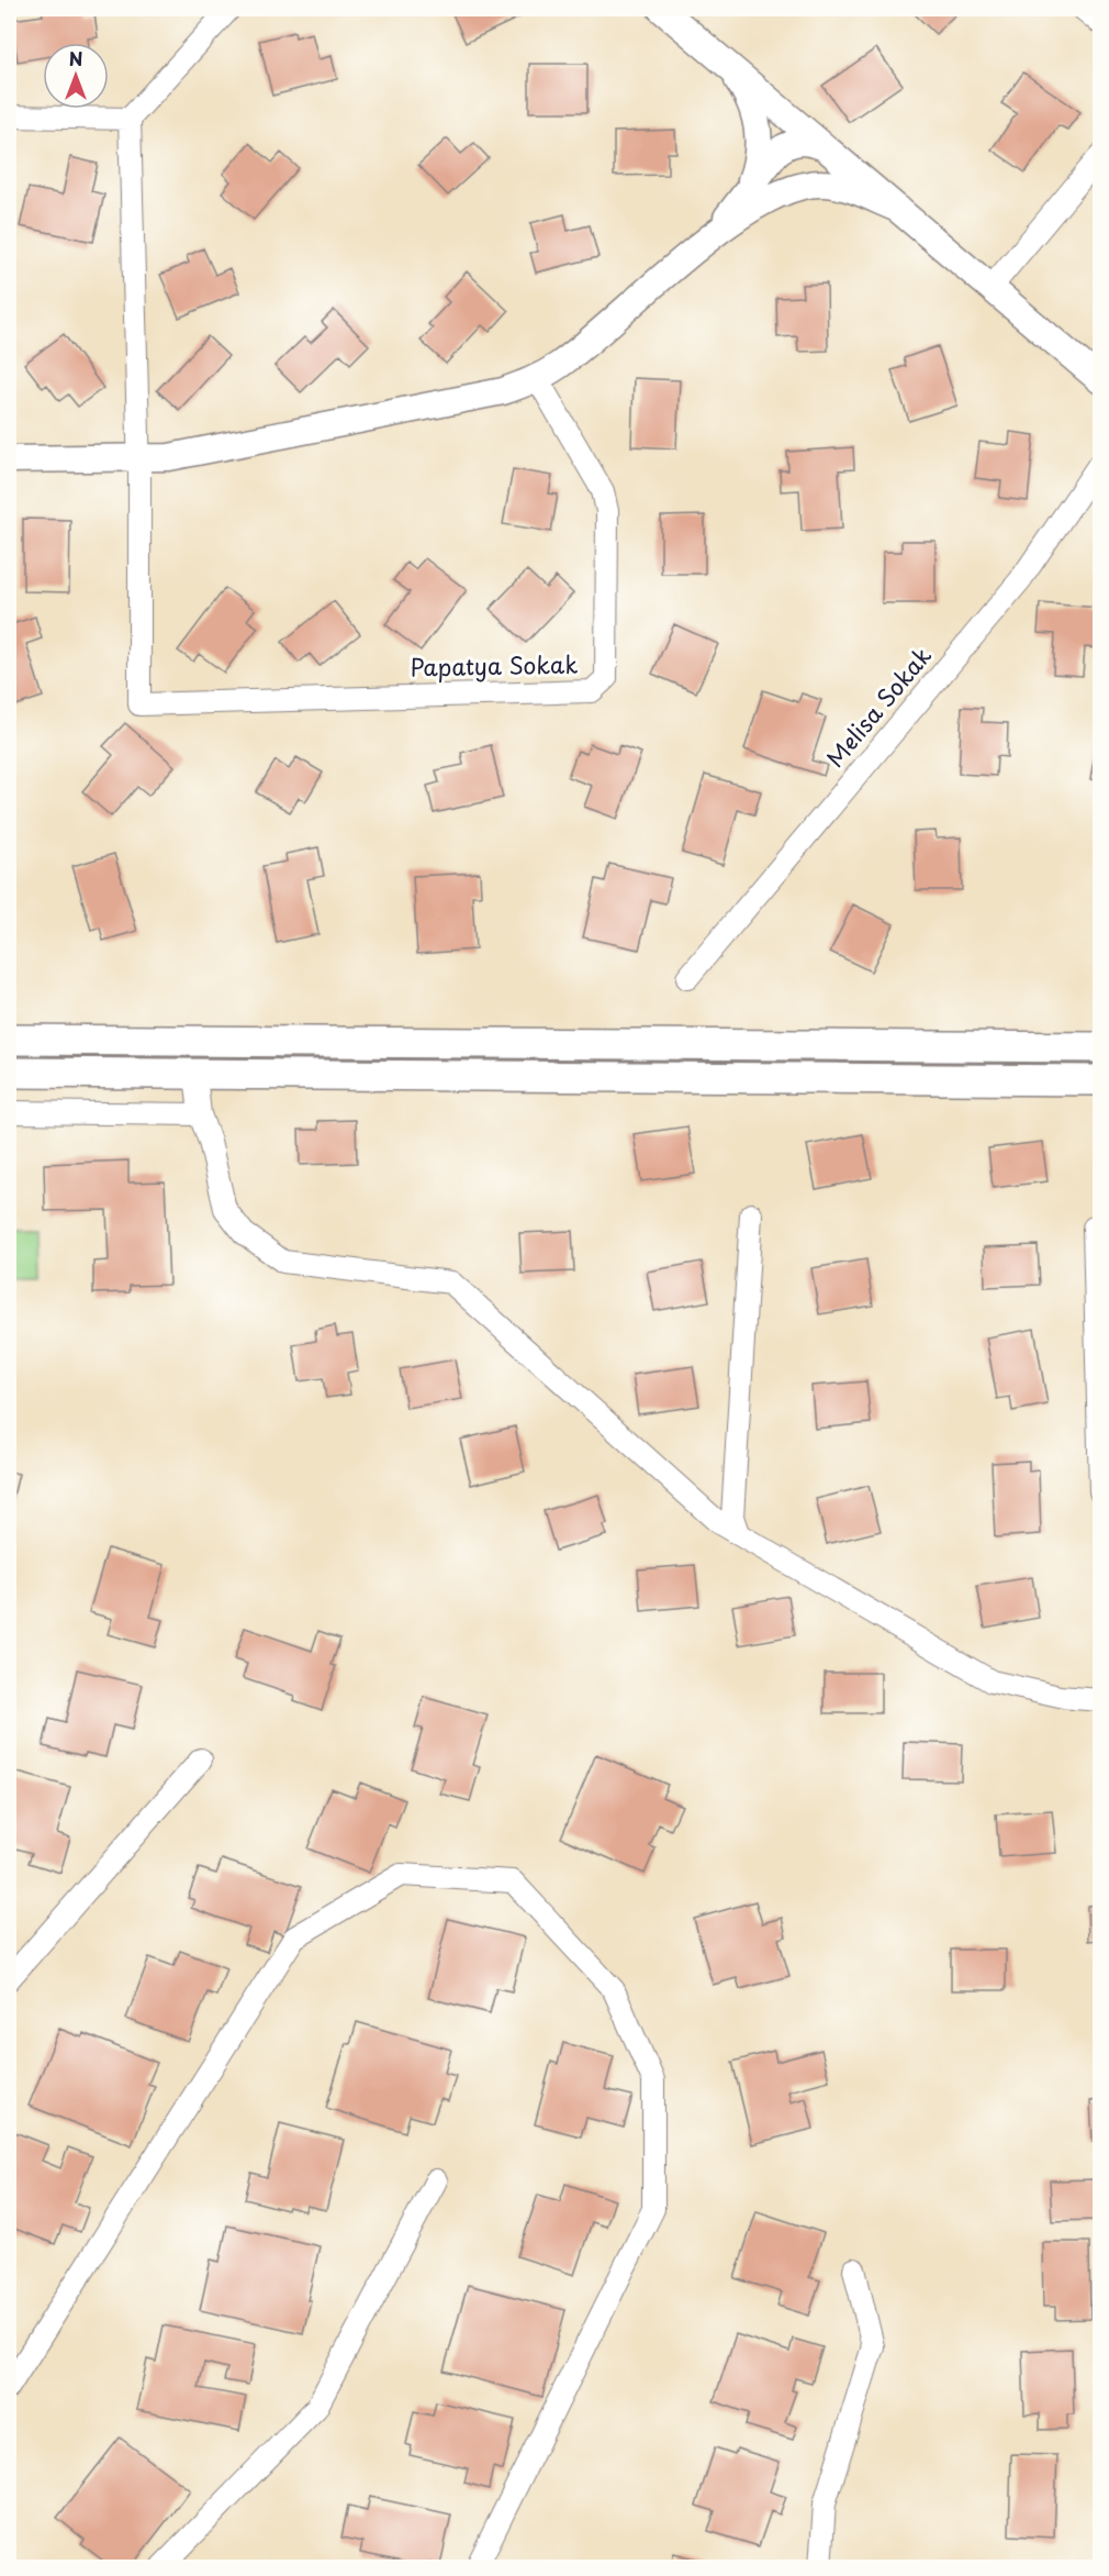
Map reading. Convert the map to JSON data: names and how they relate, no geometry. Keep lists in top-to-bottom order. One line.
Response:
{"streets":{"street":["Papatya Sokak","Melisa Sokak"]},"north":"top"}
